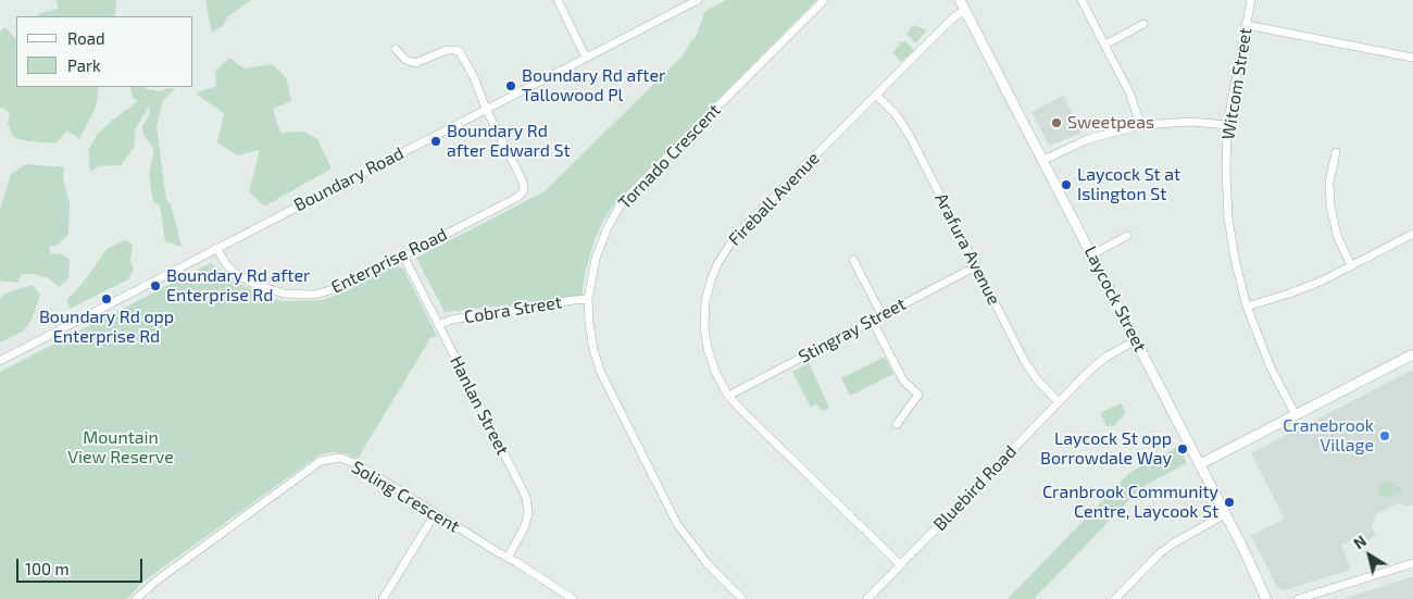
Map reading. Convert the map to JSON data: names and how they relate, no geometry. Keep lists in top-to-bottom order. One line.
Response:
{"streets":{"street":["Witcom Street","Tornado Crescent","Boundary Road","Fireball Avenue","Arafura Avenue","Enterprise Road","Laycock Street","Cobra Street","Stingray Street","Hanlan Street","Bluebird Road","Soling Crescent"]},"crossings":[["Tornado Crescent","Cobra Street"],["Boundary Road","Enterprise Road"],["Fireball Avenue","Arafura Avenue"],["Fireball Avenue","Laycock Street"],["Fireball Avenue","Stingray Street"],["Fireball Avenue","Bluebird Road"],["Arafura Avenue","Stingray Street"],["Arafura Avenue","Bluebird Road"],["Enterprise Road","Hanlan Street"],["Laycock Street","Bluebird Road"],["Cobra Street","Hanlan Street"],["Hanlan Street","Soling Crescent"]],"parks":["Mountain View Reserve"],"places":["Boundary Rd after Tallowood Pl","Sweetpeas","Boundary Rd after Edward St","Laycock St at Islington St","Boundary Rd after Enterprise Rd","Boundary Rd opp Enterprise Rd","Cranebrook Village","Laycock St opp Borrowdale Way","Cranbrook Community Centre, Laycook St"],"legend":["Road","Park"],"scale_bar":"100 m","north":"top left"}
